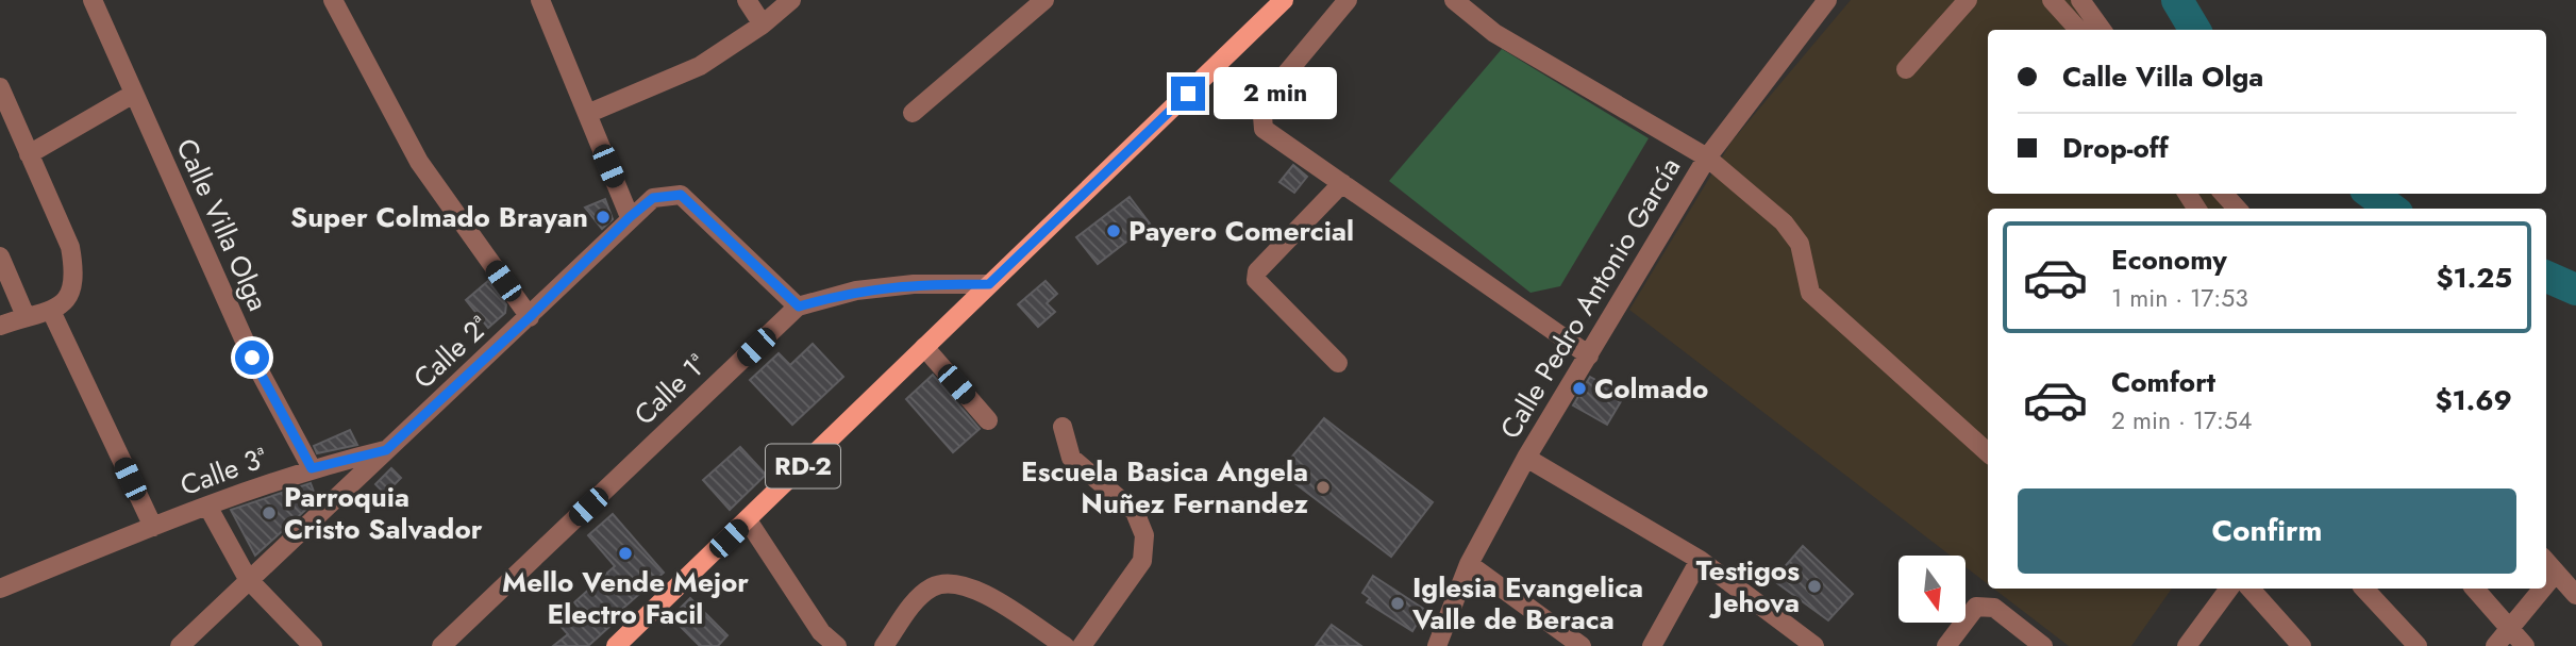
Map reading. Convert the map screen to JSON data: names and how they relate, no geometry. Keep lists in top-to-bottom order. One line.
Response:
{"streets":{"main road":["RD-2"],"street":["Calle Villa Olga","Calle Pedro Antonio García","Calle 2ª","Calle 1ª","Calle 3ª"]},"crossings":[["Calle Villa Olga","Calle 3ª"],["Calle 2ª","Calle 1ª"],["Calle 2ª","Calle 3ª"],["Calle 1ª","RD-2"]],"places":["Super Colmado Brayan","Payero Comercial","Colmado","Escuela Basica Angela Nuñez Fernandez","Parroquia Cristo Salvador","Mello Vende Mejor Electro Facil","Testigos Jehova","Iglesia Evangelica Valle de Beraca"],"north":"bottom","page":{"banner":["Calle Villa Olga","Drop-off"],"bubble":"2 min","list":[{"name":"Economy","note":"1 min · 17:53","value":"$1.25"},{"name":"Comfort","note":"2 min · 17:54","value":"$1.69"}],"buttons":"Confirm"}}
